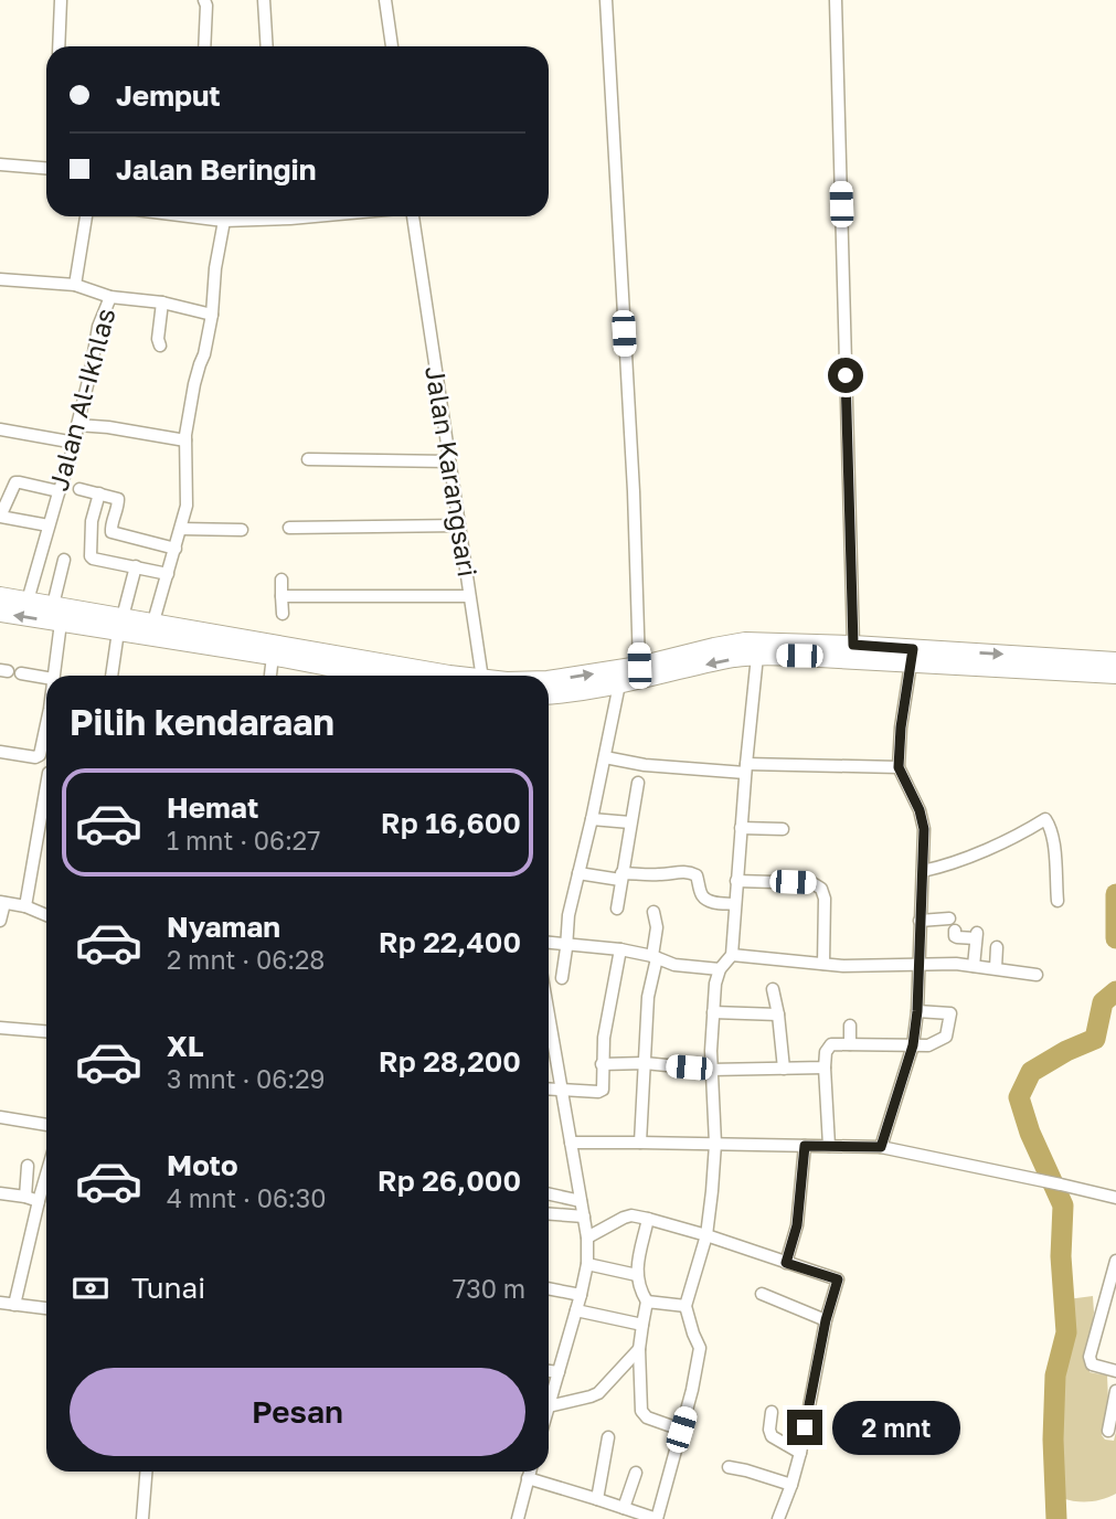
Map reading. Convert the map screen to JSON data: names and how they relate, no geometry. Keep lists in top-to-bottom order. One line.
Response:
{"streets":{"street":["Jalan Al-Ikhlas","Jalan Karangsari"]},"page":{"banner":["Jemput","Jalan Beringin"],"heading":"Pilih kendaraan","list":[{"name":"Hemat","note":"1 mnt · 06:27","value":"Rp 16,600"},{"name":"Nyaman","note":"2 mnt · 06:28","value":"Rp 22,400"},{"name":"XL","note":"3 mnt · 06:29","value":"Rp 28,200"},{"name":"Moto","note":"4 mnt · 06:30","value":"Rp 26,000"}],"pay":["Tunai","730 m"],"buttons":"Pesan","bubble":"2 mnt"}}
